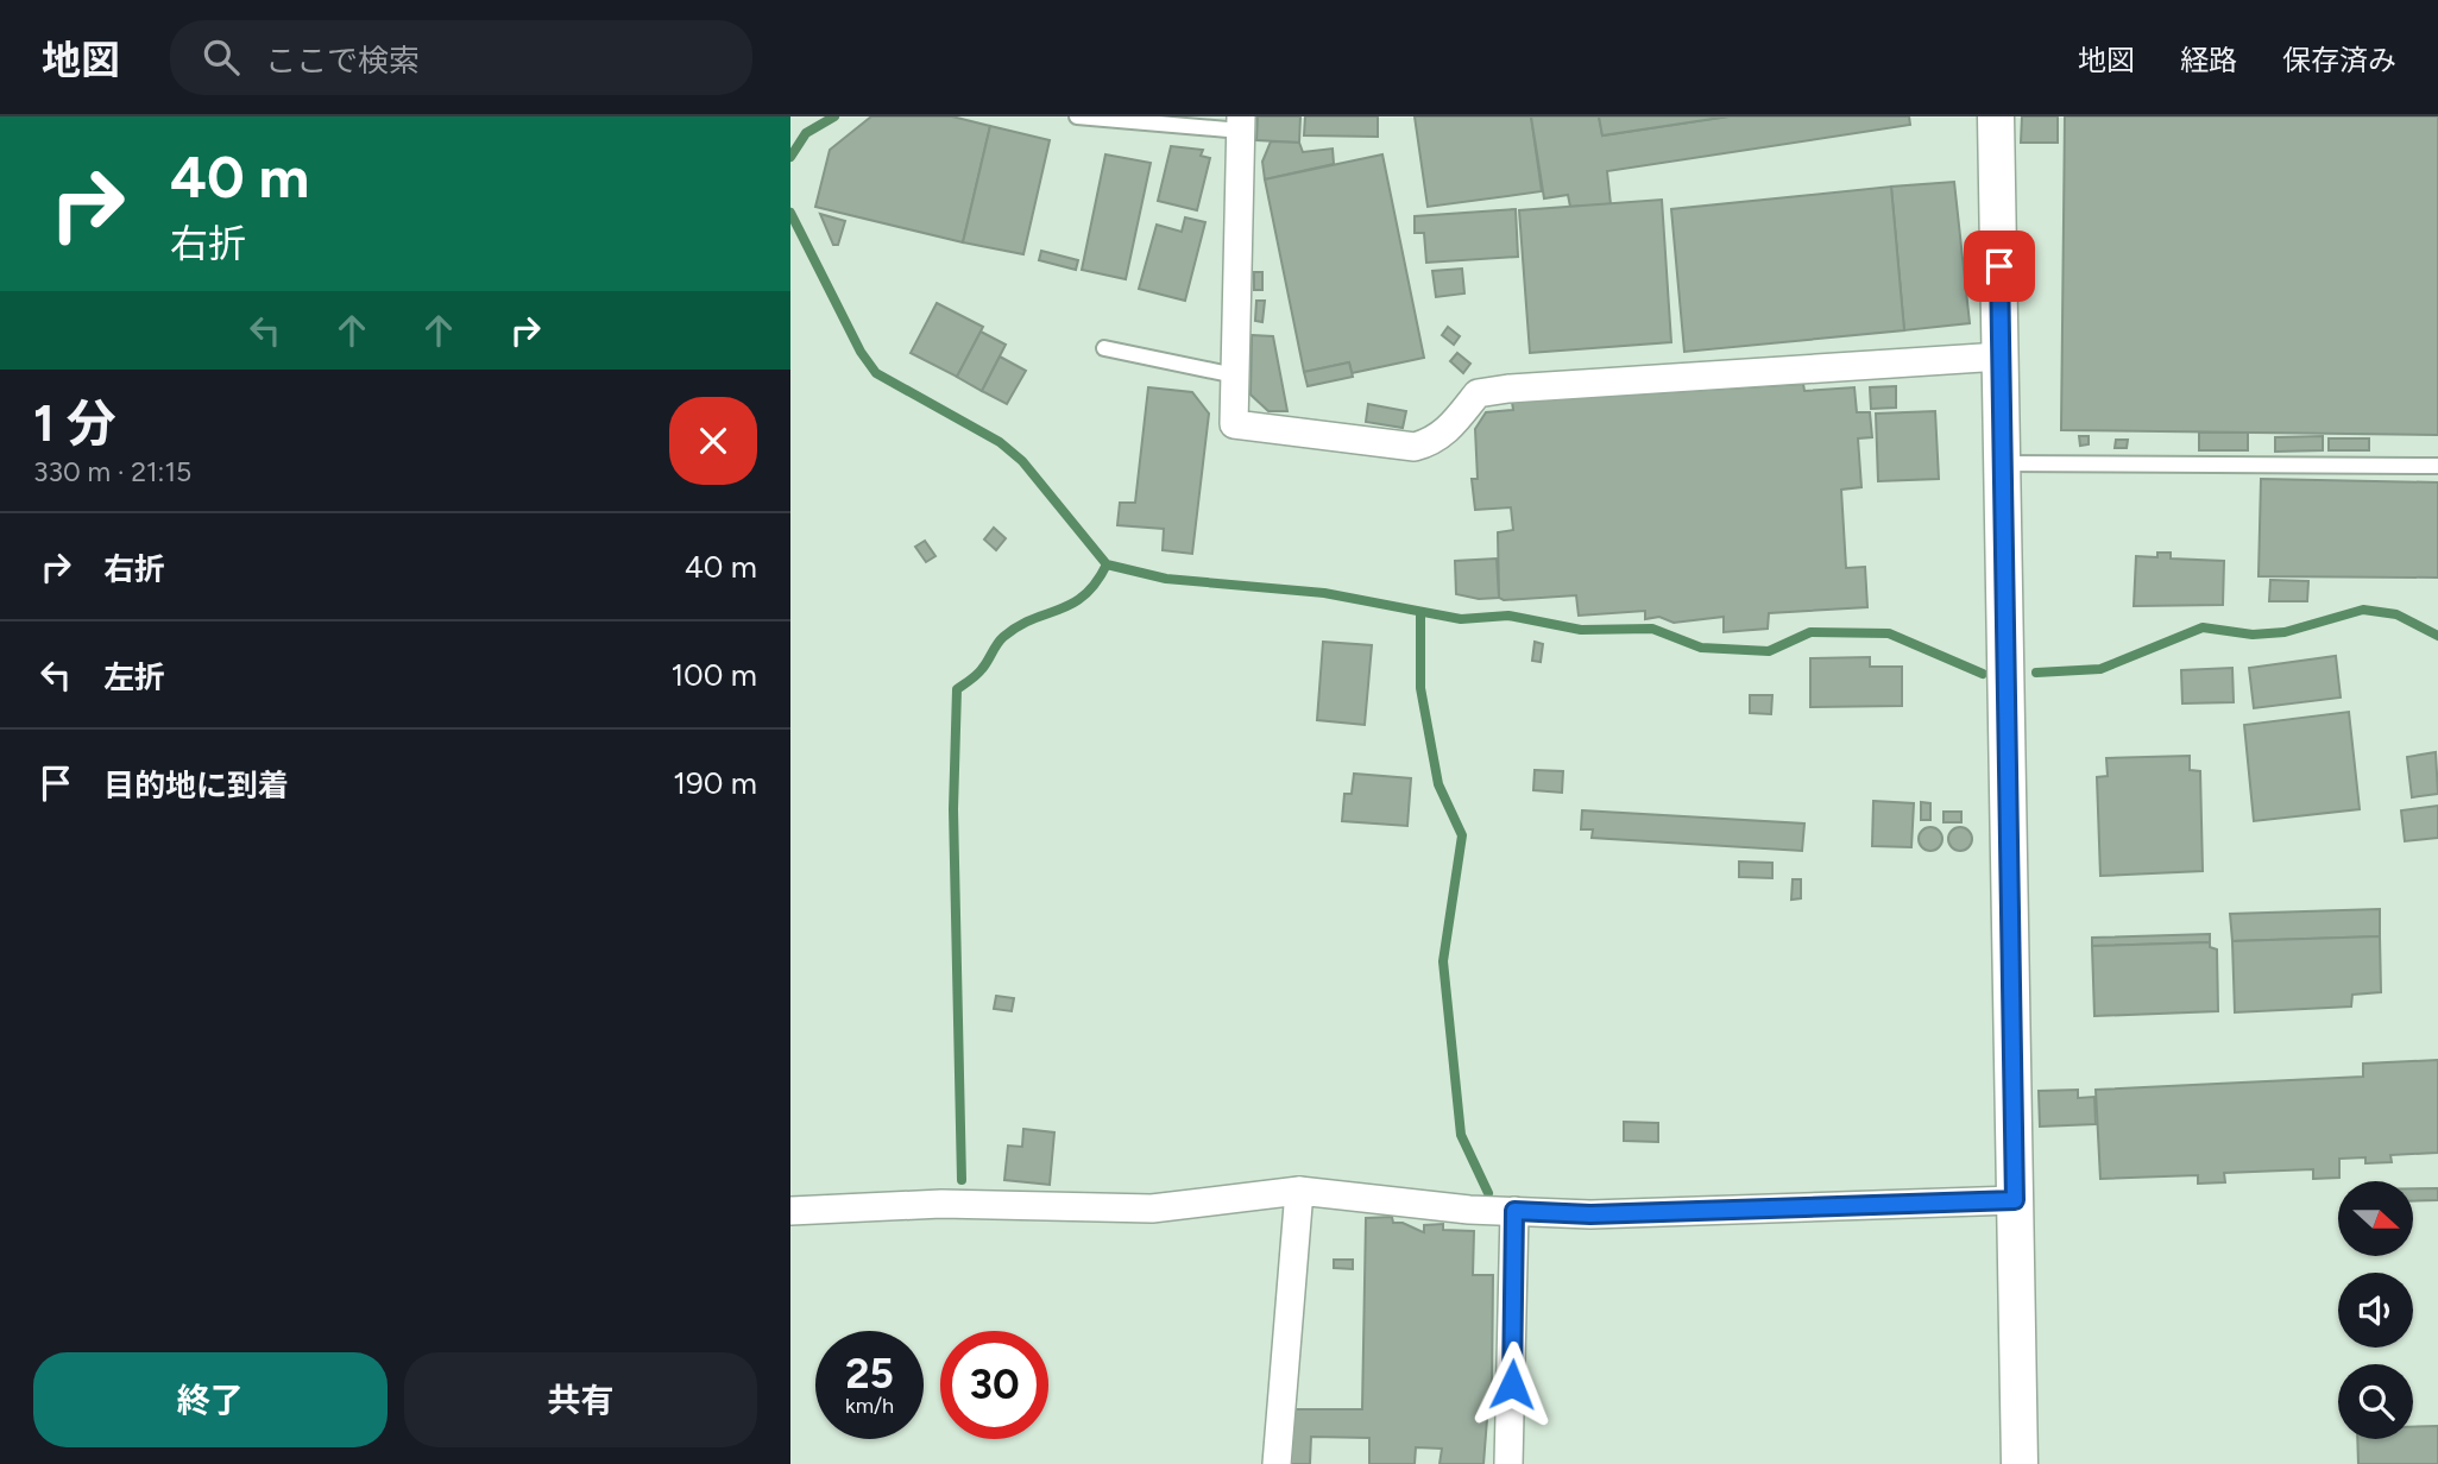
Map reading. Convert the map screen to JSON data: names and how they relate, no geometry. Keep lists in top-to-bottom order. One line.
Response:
{"north":"right","page":{"header":"地図","search":"ここで検索","nav":["地図","経路","保存済み"],"turn":["40 m","右折"],"heading":["1 分","330 m · 21:15"],"list":[{"name":"右折","value":"40 m"},{"name":"左折","value":"100 m"},{"name":"目的地に到着","value":"190 m"}],"speed":"25 km/h","limit":"30","buttons":["終了","共有"]}}
